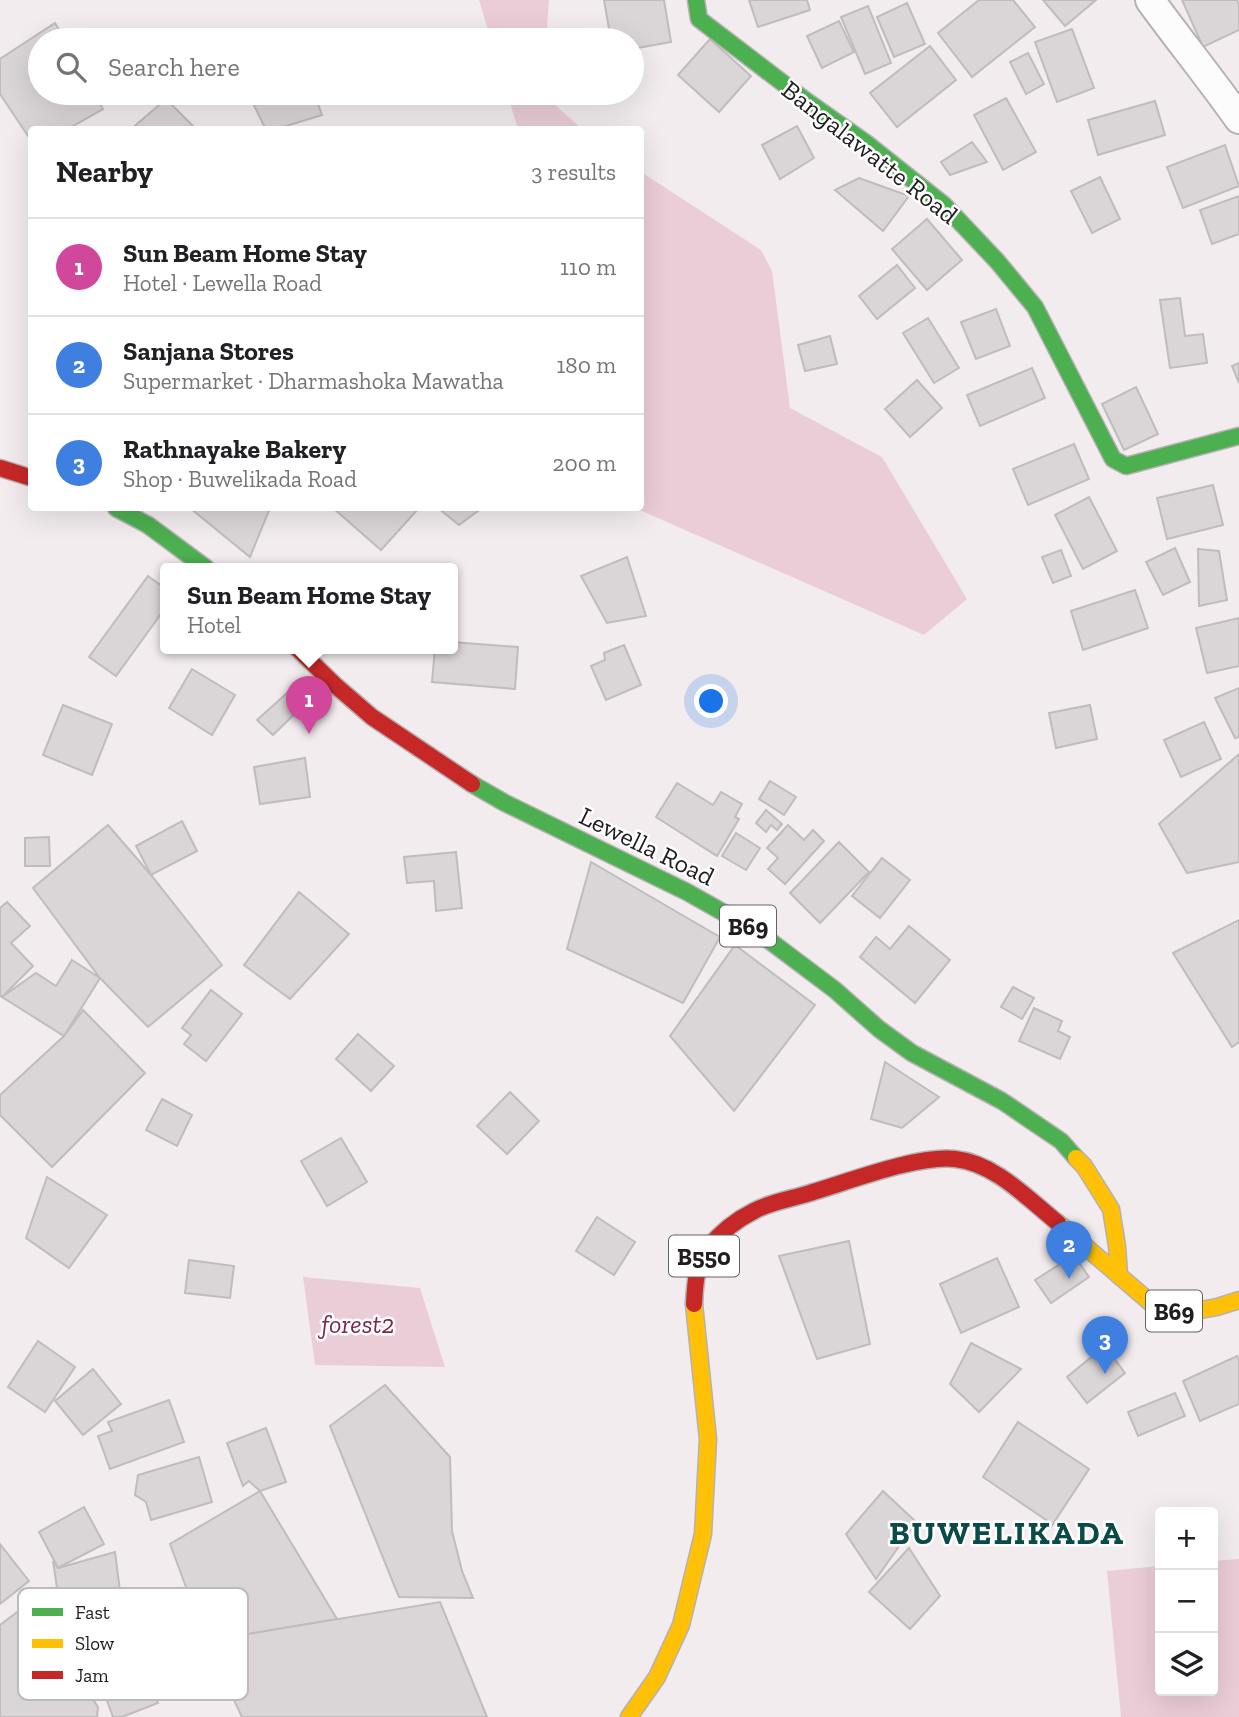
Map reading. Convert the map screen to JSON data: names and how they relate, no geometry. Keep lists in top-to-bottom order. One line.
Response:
{"streets":{"main road":["Bangalawatte Road","Lewella Road","B69","B550"]},"crossings":[["Lewella Road","B69"],["Lewella Road","B550"],["B69","B550"]],"districts":["BUWELIKADA"],"parks":["forest2"],"legend":["Fast","Slow","Jam"],"page":{"search":"Search here","heading":["Nearby","3 results"],"list":[{"mark":"1","name":"Sun Beam Home Stay","note":"Hotel · Lewella Road","value":"110 m"},{"mark":"2","name":"Sanjana Stores","note":"Supermarket · Dharmashoka Mawatha","value":"180 m"},{"mark":"3","name":"Rathnayake Bakery","note":"Shop · Buwelikada Road","value":"200 m"}],"popup":["Sun Beam Home Stay","Hotel"],"pins":["1","2","3"],"map_buttons":["+","−"]}}
